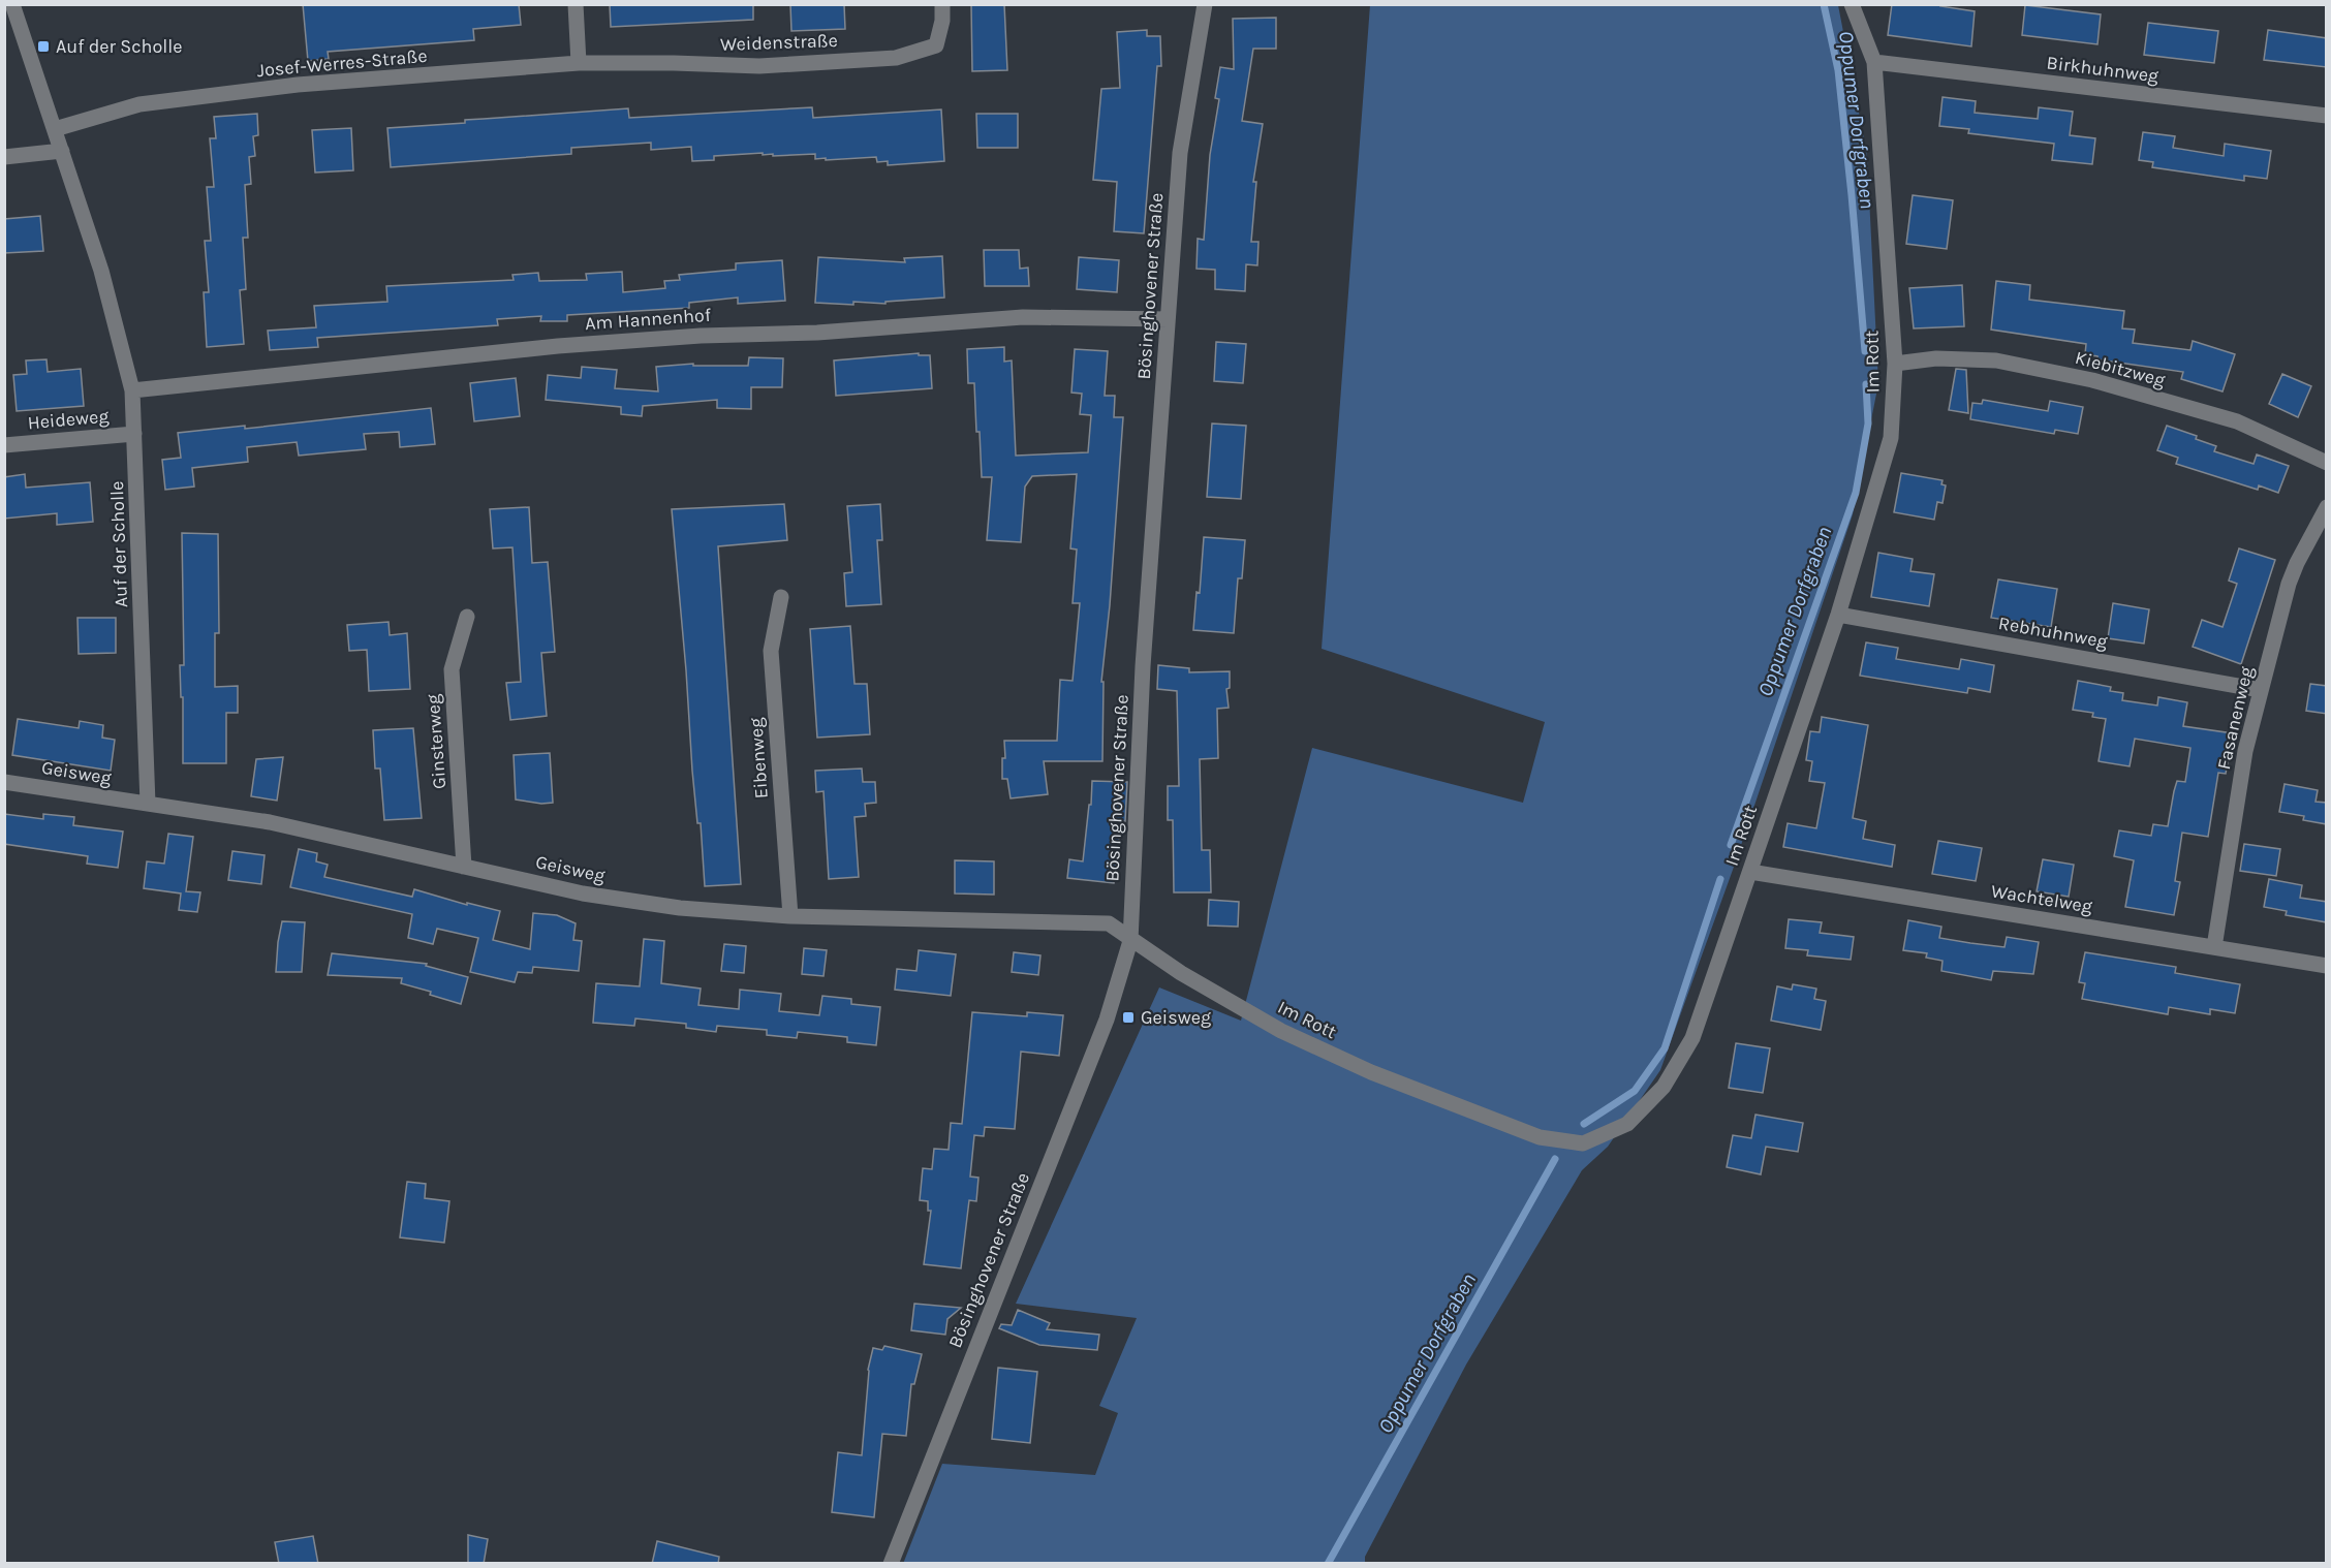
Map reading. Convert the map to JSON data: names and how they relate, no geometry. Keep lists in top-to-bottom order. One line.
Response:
{"streets":{"street":["Weidenstraße","Josef-Werres-Straße","Birkhuhnweg","Bösinghovener Straße","Am Hannenhof","Im Rott","Kiebitzweg","Heideweg","Auf der Scholle","Rebhuhnweg","Fasanenweg","Ginsterweg","Eibenweg","Geisweg","Wachtelweg"]},"crossings":[["Weidenstraße","Josef-Werres-Straße"],["Josef-Werres-Straße","Auf der Scholle"],["Birkhuhnweg","Im Rott"],["Bösinghovener Straße","Am Hannenhof"],["Bösinghovener Straße","Im Rott"],["Bösinghovener Straße","Geisweg"],["Am Hannenhof","Auf der Scholle"],["Im Rott","Kiebitzweg"],["Im Rott","Rebhuhnweg"],["Im Rott","Geisweg"],["Im Rott","Wachtelweg"],["Heideweg","Auf der Scholle"],["Auf der Scholle","Geisweg"],["Rebhuhnweg","Fasanenweg"],["Fasanenweg","Wachtelweg"],["Ginsterweg","Geisweg"],["Eibenweg","Geisweg"]],"water":["Oppumer Dorfgraben"],"places":{"transit":["Auf der Scholle","Geisweg"]}}
